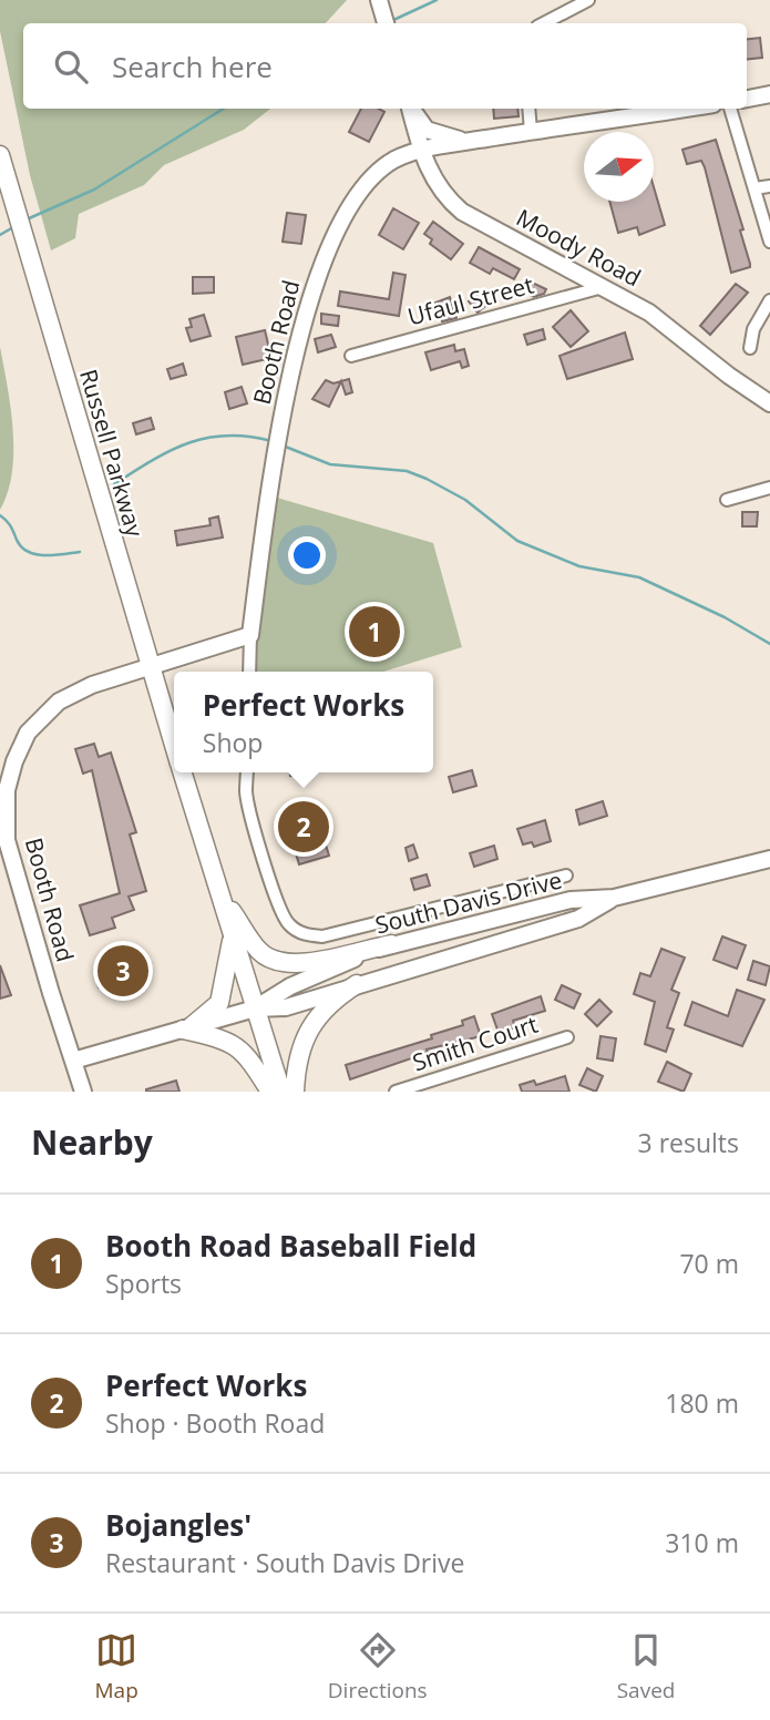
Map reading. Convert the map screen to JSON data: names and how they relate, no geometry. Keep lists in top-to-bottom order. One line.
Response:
{"streets":{"main road":["Russell Parkway"],"street":["Moody Road","Ufaul Street","Booth Road","South Davis Drive","Smith Court"]},"crossings":[["Moody Road","Ufaul Street"],["Moody Road","Booth Road"],["Booth Road","Russell Parkway"],["Booth Road","South Davis Drive"],["Russell Parkway","South Davis Drive"]],"north":"right","page":{"search":"Search here","pins":["1","2","3"],"popup":["Perfect Works","Shop"],"heading":["Nearby","3 results"],"list":[{"mark":"1","name":"Booth Road Baseball Field","note":"Sports","value":"70 m"},{"mark":"2","name":"Perfect Works","note":"Shop · Booth Road","value":"180 m"},{"mark":"3","name":"Bojangles'","note":"Restaurant · South Davis Drive","value":"310 m"}],"nav":["Map","Directions","Saved"]}}
